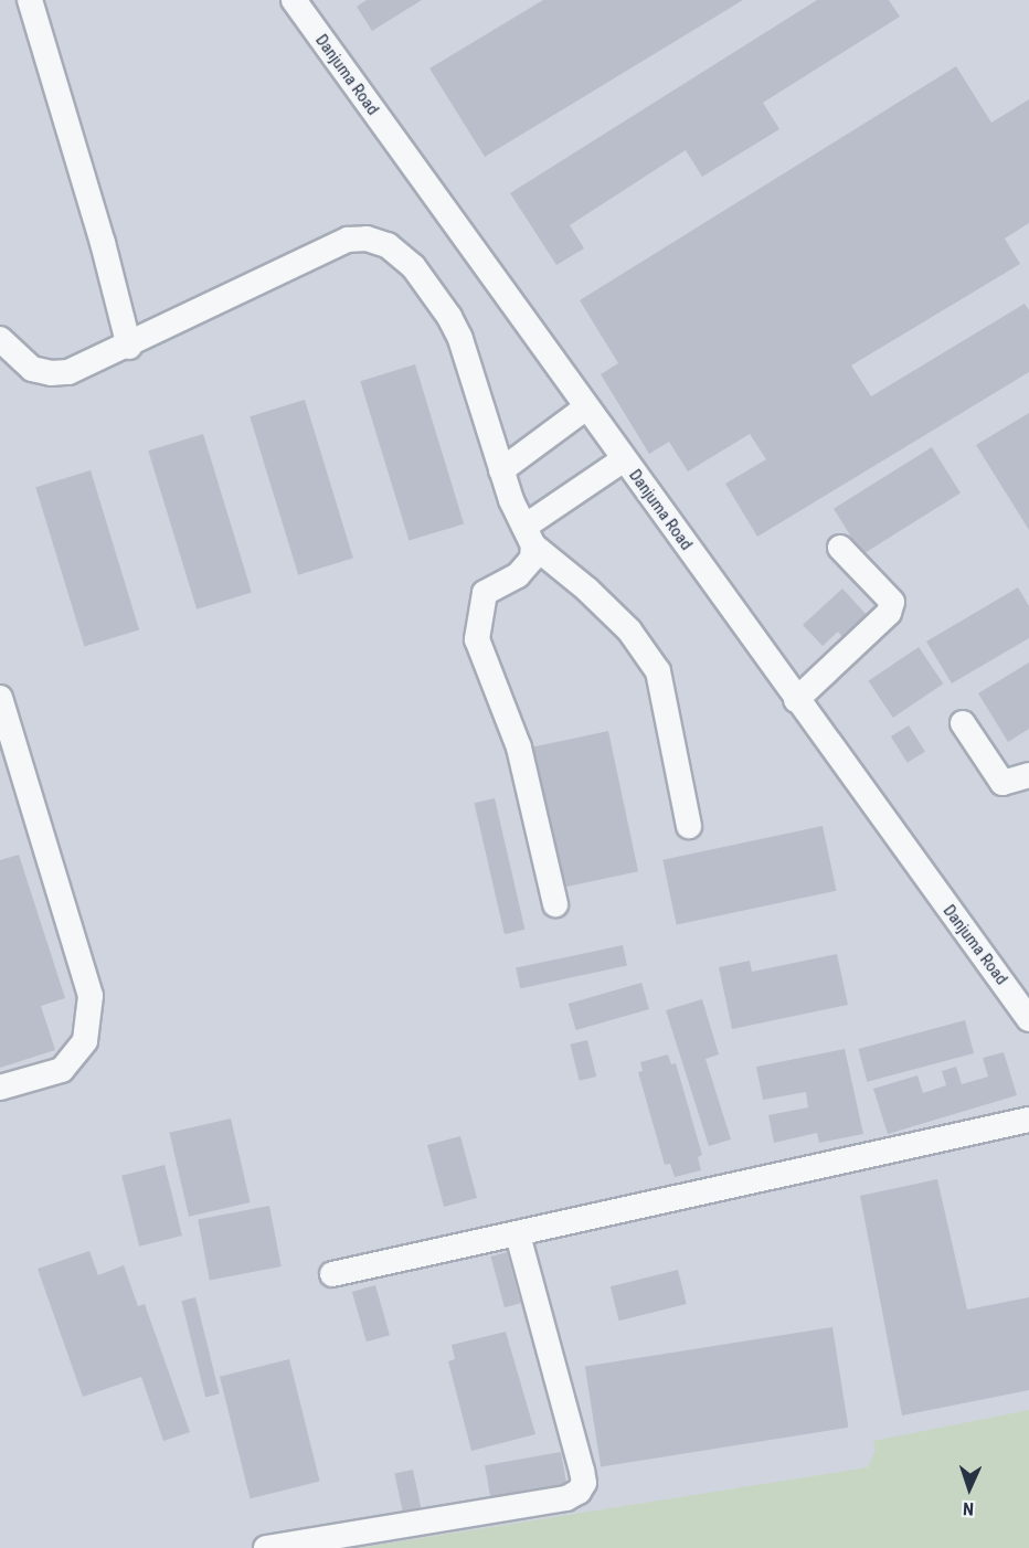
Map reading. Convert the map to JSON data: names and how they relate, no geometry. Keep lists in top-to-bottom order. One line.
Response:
{"streets":{"street":["Danjuma Road"]},"north":"bottom"}
